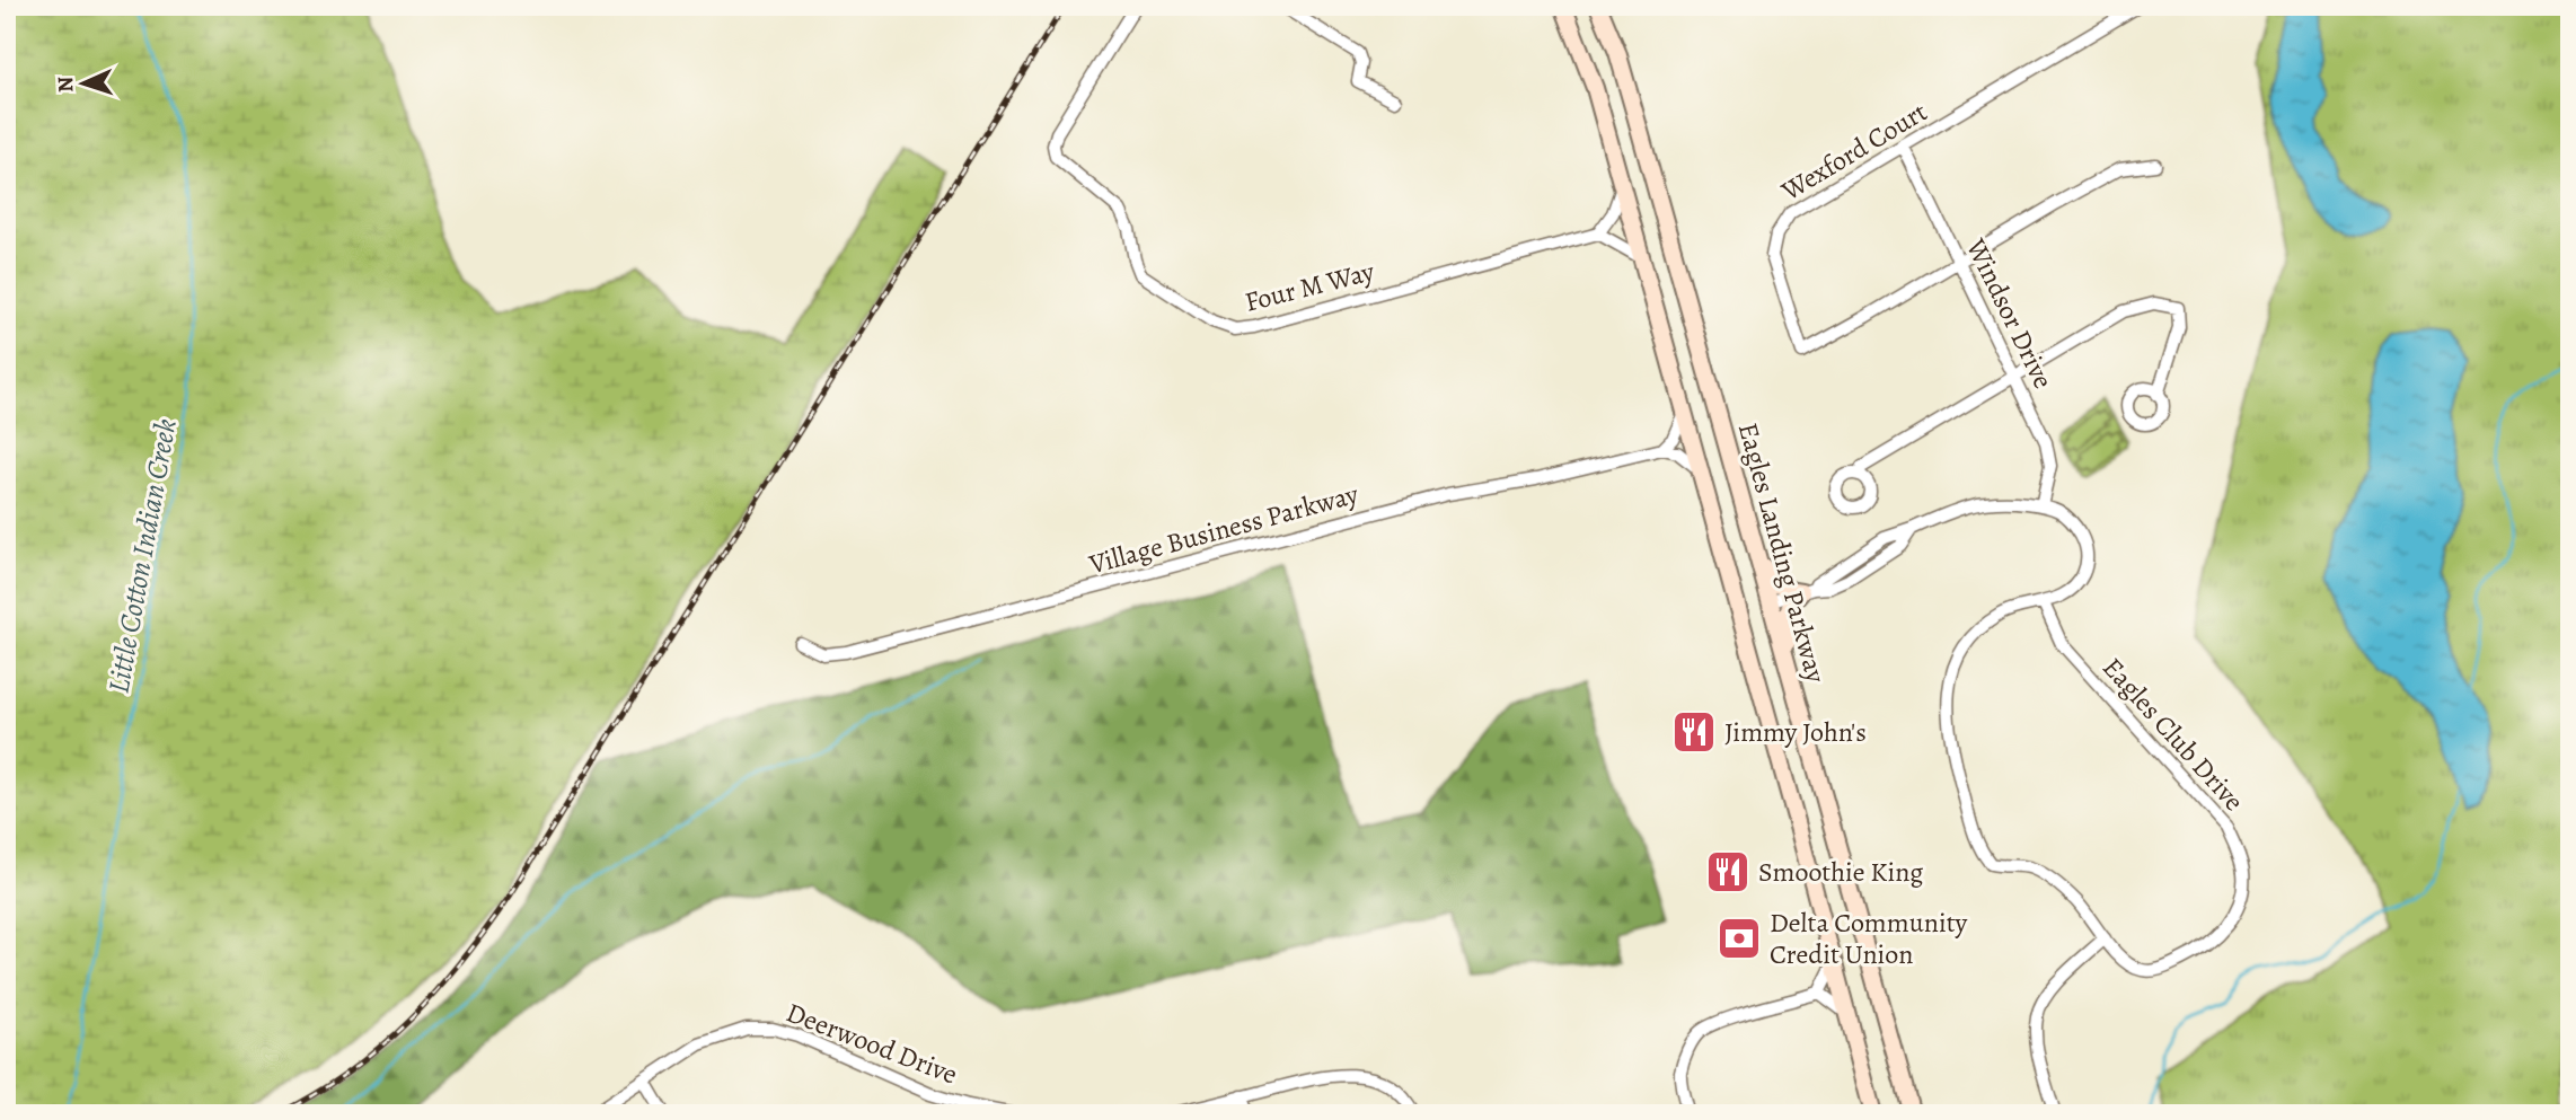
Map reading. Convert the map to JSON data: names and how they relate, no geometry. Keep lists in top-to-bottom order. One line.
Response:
{"streets":{"main road":["Eagles Landing Parkway"],"street":["Wexford Court","Four M Way","Windsor Drive","Village Business Parkway","Eagles Club Drive","Deerwood Drive"]},"crossings":[["Wexford Court","Windsor Drive"],["Windsor Drive","Eagles Club Drive"]],"water":["Little Cotton Indian Creek"],"places":{"restaurant":["Jimmy John's","Smoothie King"],"bank":["Delta Community Credit Union"]},"north":"left"}
